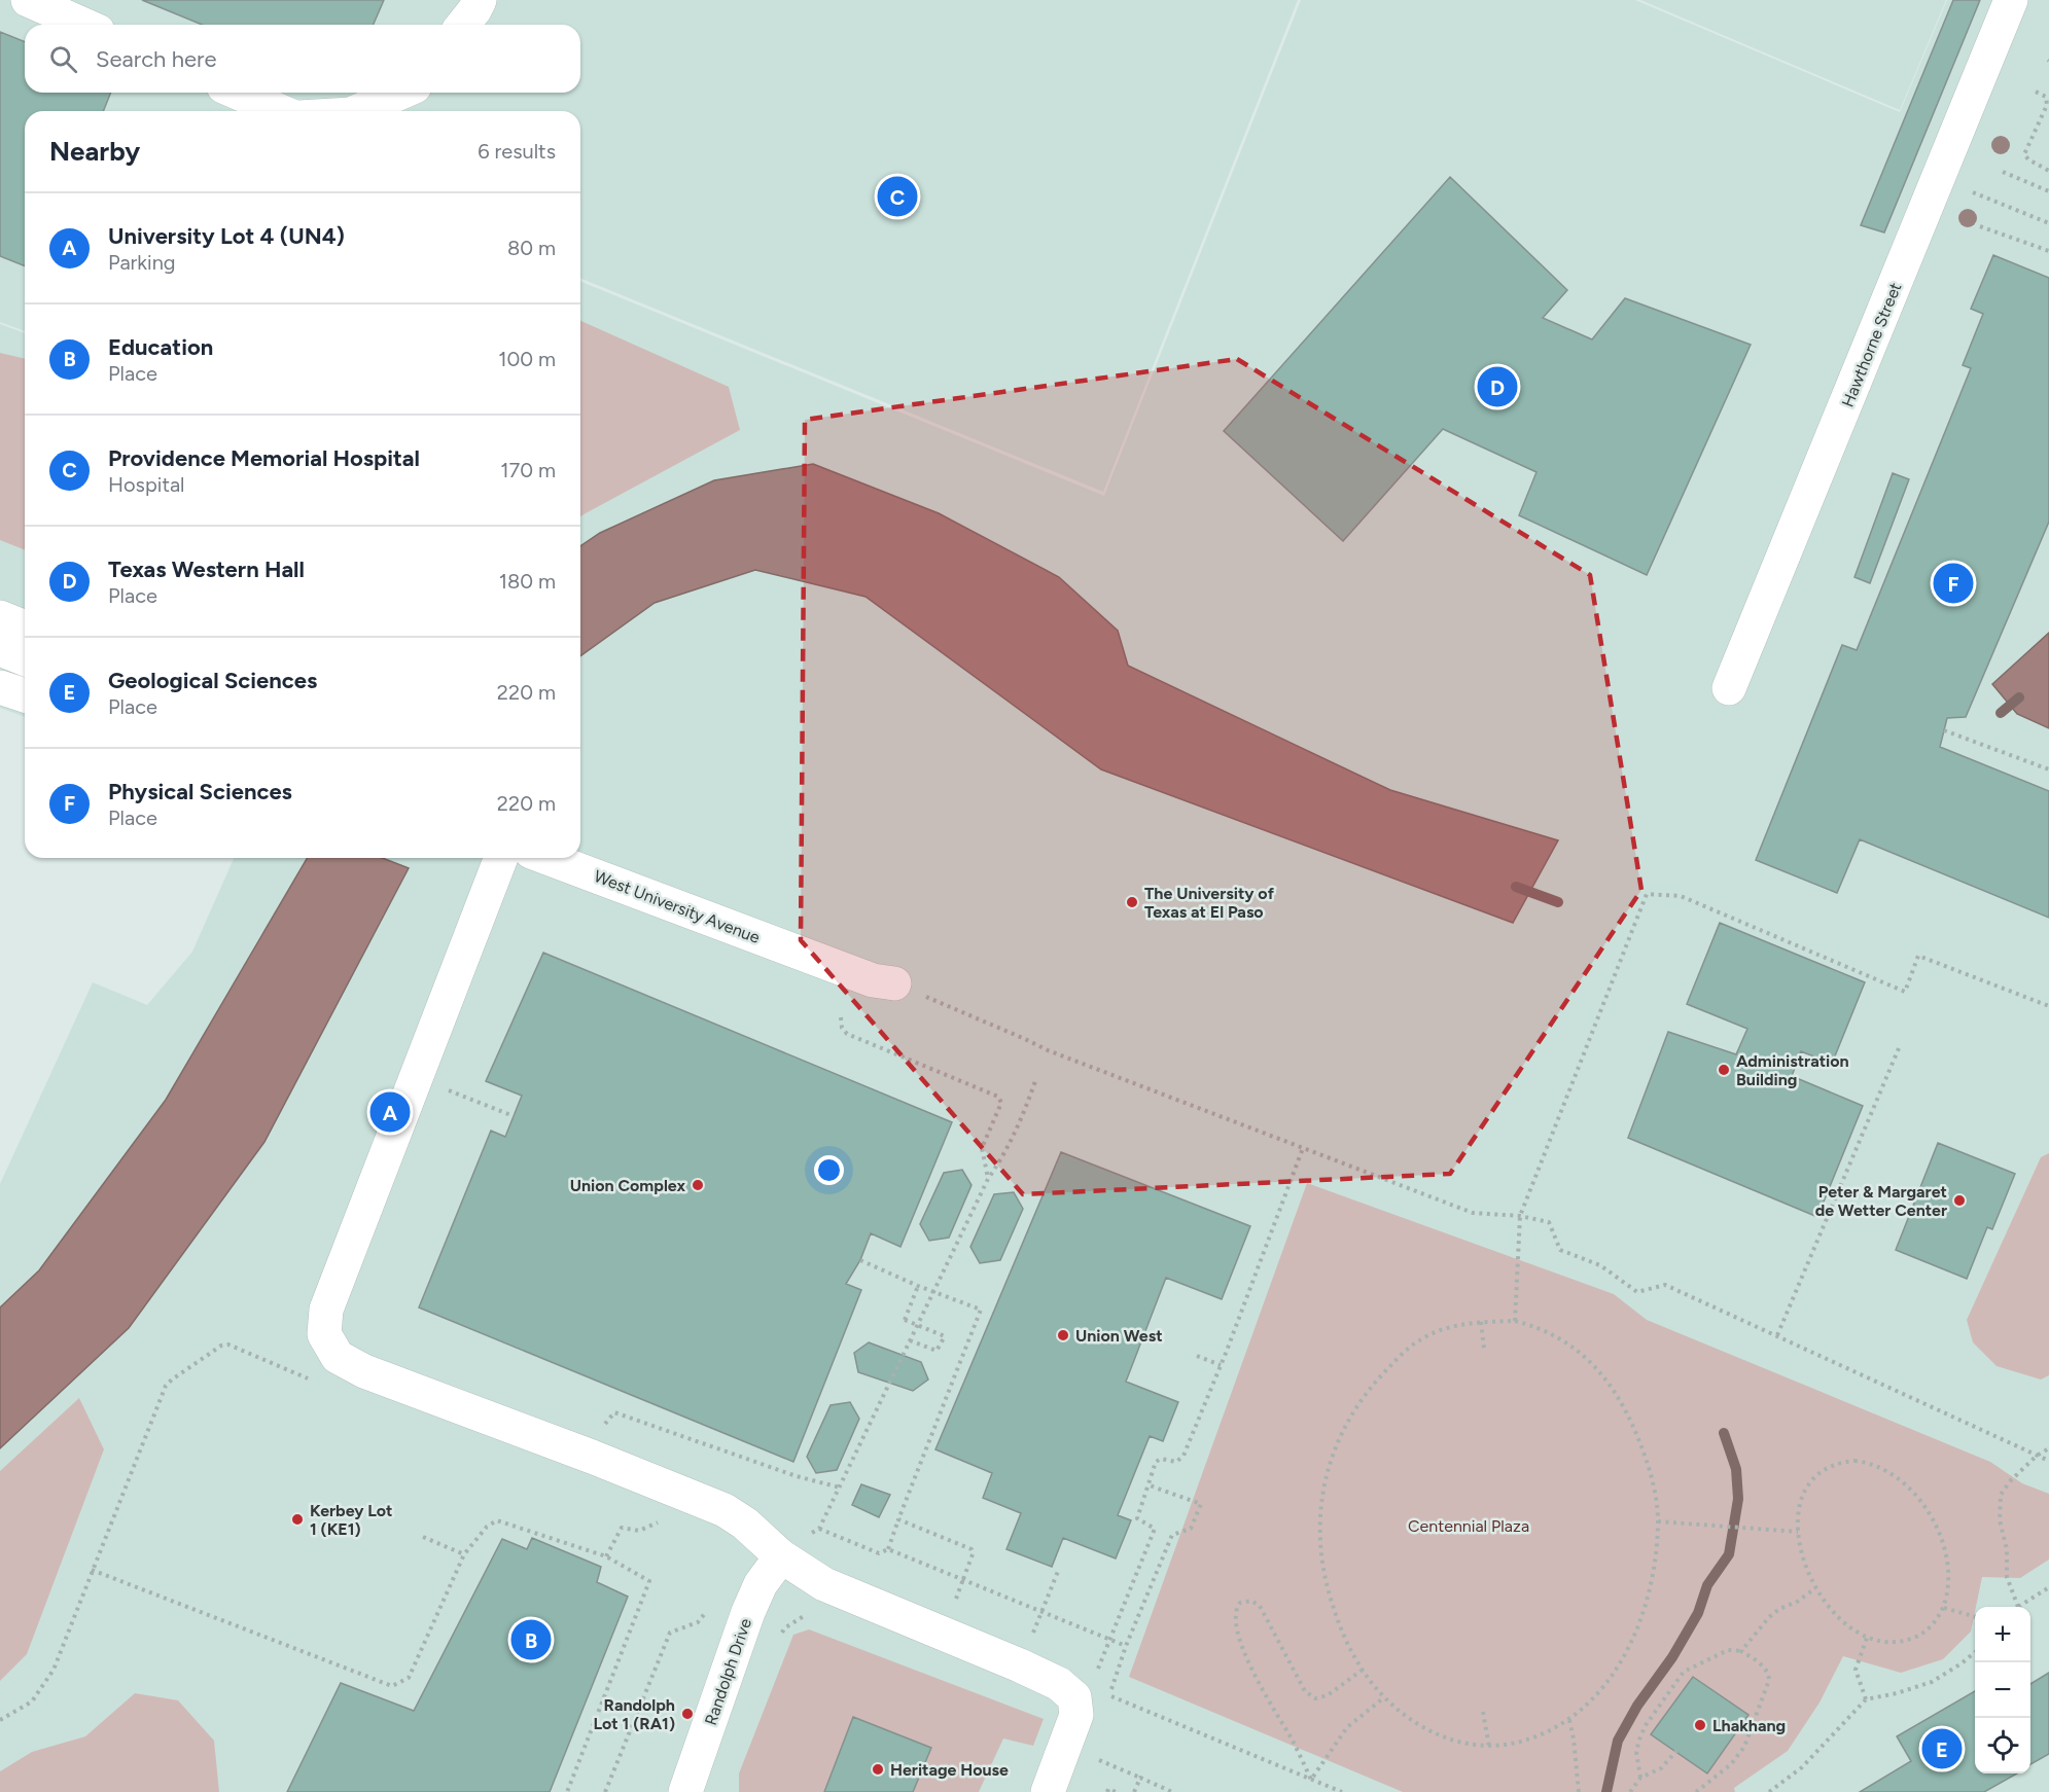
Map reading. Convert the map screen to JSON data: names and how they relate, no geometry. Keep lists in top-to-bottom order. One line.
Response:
{"streets":{"lane":["Hawthorne Street","West University Avenue","Randolph Drive"]},"parks":["Centennial Plaza"],"places":["The University of Texas at El Paso","Administration Building","Union Complex","Peter & Margaret de Wetter Center","Union West","Kerbey Lot 1 (KE1)","Randolph Lot 1 (RA1)","Lhakhang","Heritage House"],"page":{"search":"Search here","heading":["Nearby","6 results"],"pins":["C","D","F","A","B","E"],"list":[{"mark":"A","name":"University Lot 4 (UN4)","note":"Parking","value":"80 m"},{"mark":"B","name":"Education","note":"Place","value":"100 m"},{"mark":"C","name":"Providence Memorial Hospital","note":"Hospital","value":"170 m"},{"mark":"D","name":"Texas Western Hall","note":"Place","value":"180 m"},{"mark":"E","name":"Geological Sciences","note":"Place","value":"220 m"},{"mark":"F","name":"Physical Sciences","note":"Place","value":"220 m"}],"map_buttons":["+","−"]}}
